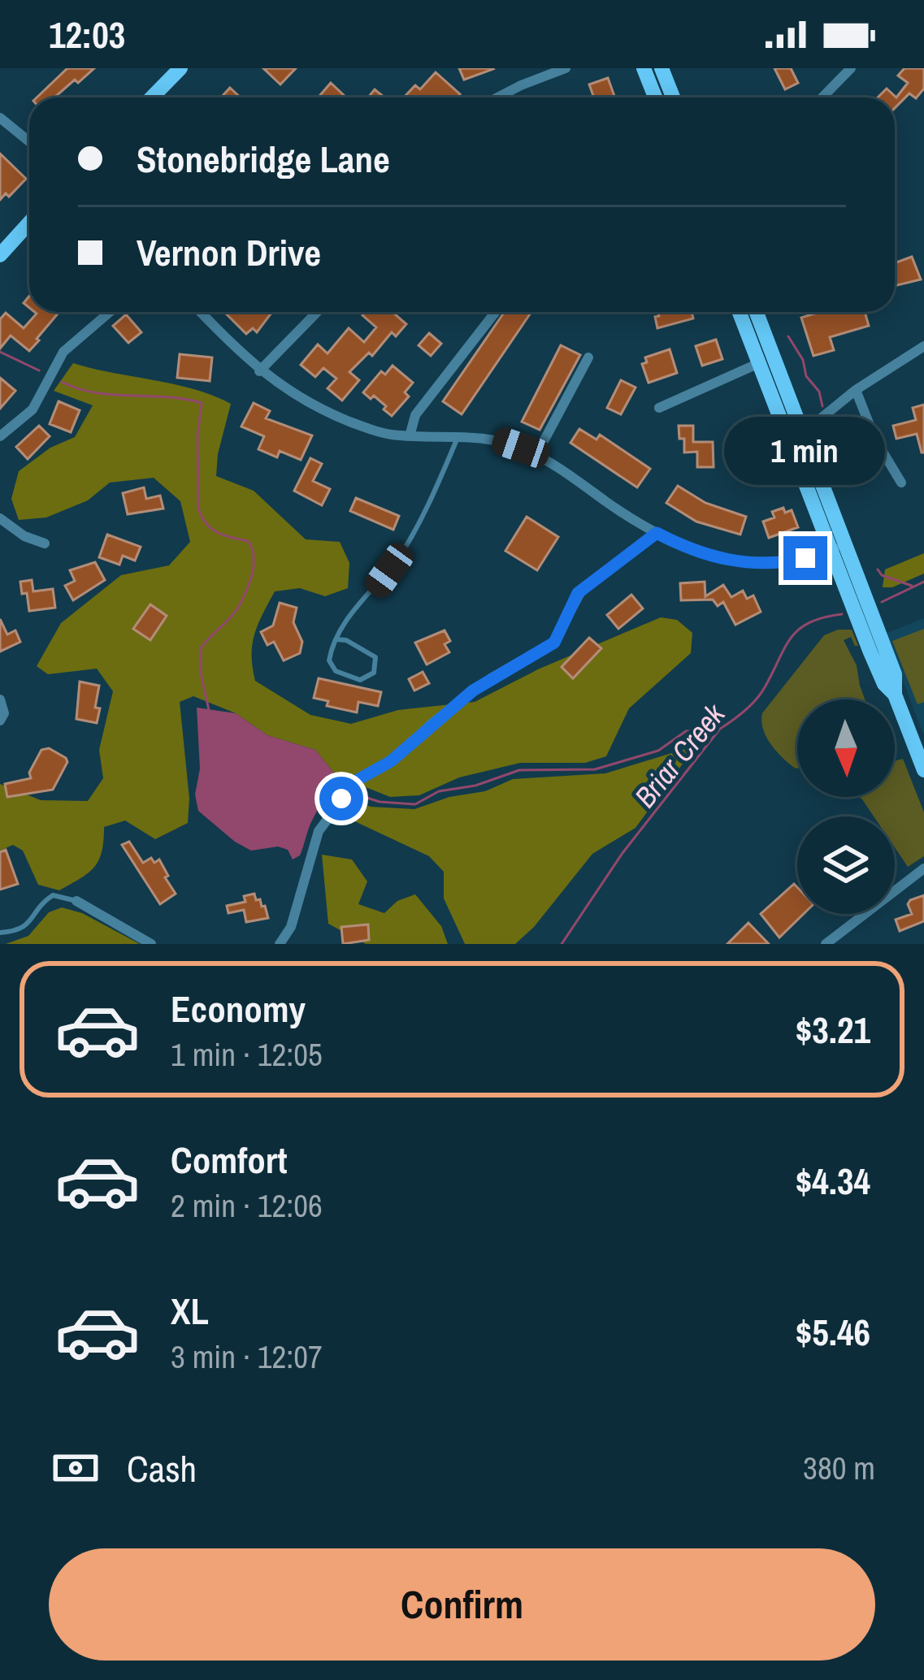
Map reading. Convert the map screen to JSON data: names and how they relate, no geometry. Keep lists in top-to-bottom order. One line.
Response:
{"water":["Briar Creek"],"north":"bottom","page":{"status":"12:03","banner":["Stonebridge Lane","Vernon Drive"],"bubble":"1 min","list":[{"name":"Economy","note":"1 min · 12:05","value":"$3.21"},{"name":"Comfort","note":"2 min · 12:06","value":"$4.34"},{"name":"XL","note":"3 min · 12:07","value":"$5.46"}],"pay":["Cash","380 m"],"buttons":"Confirm"}}
